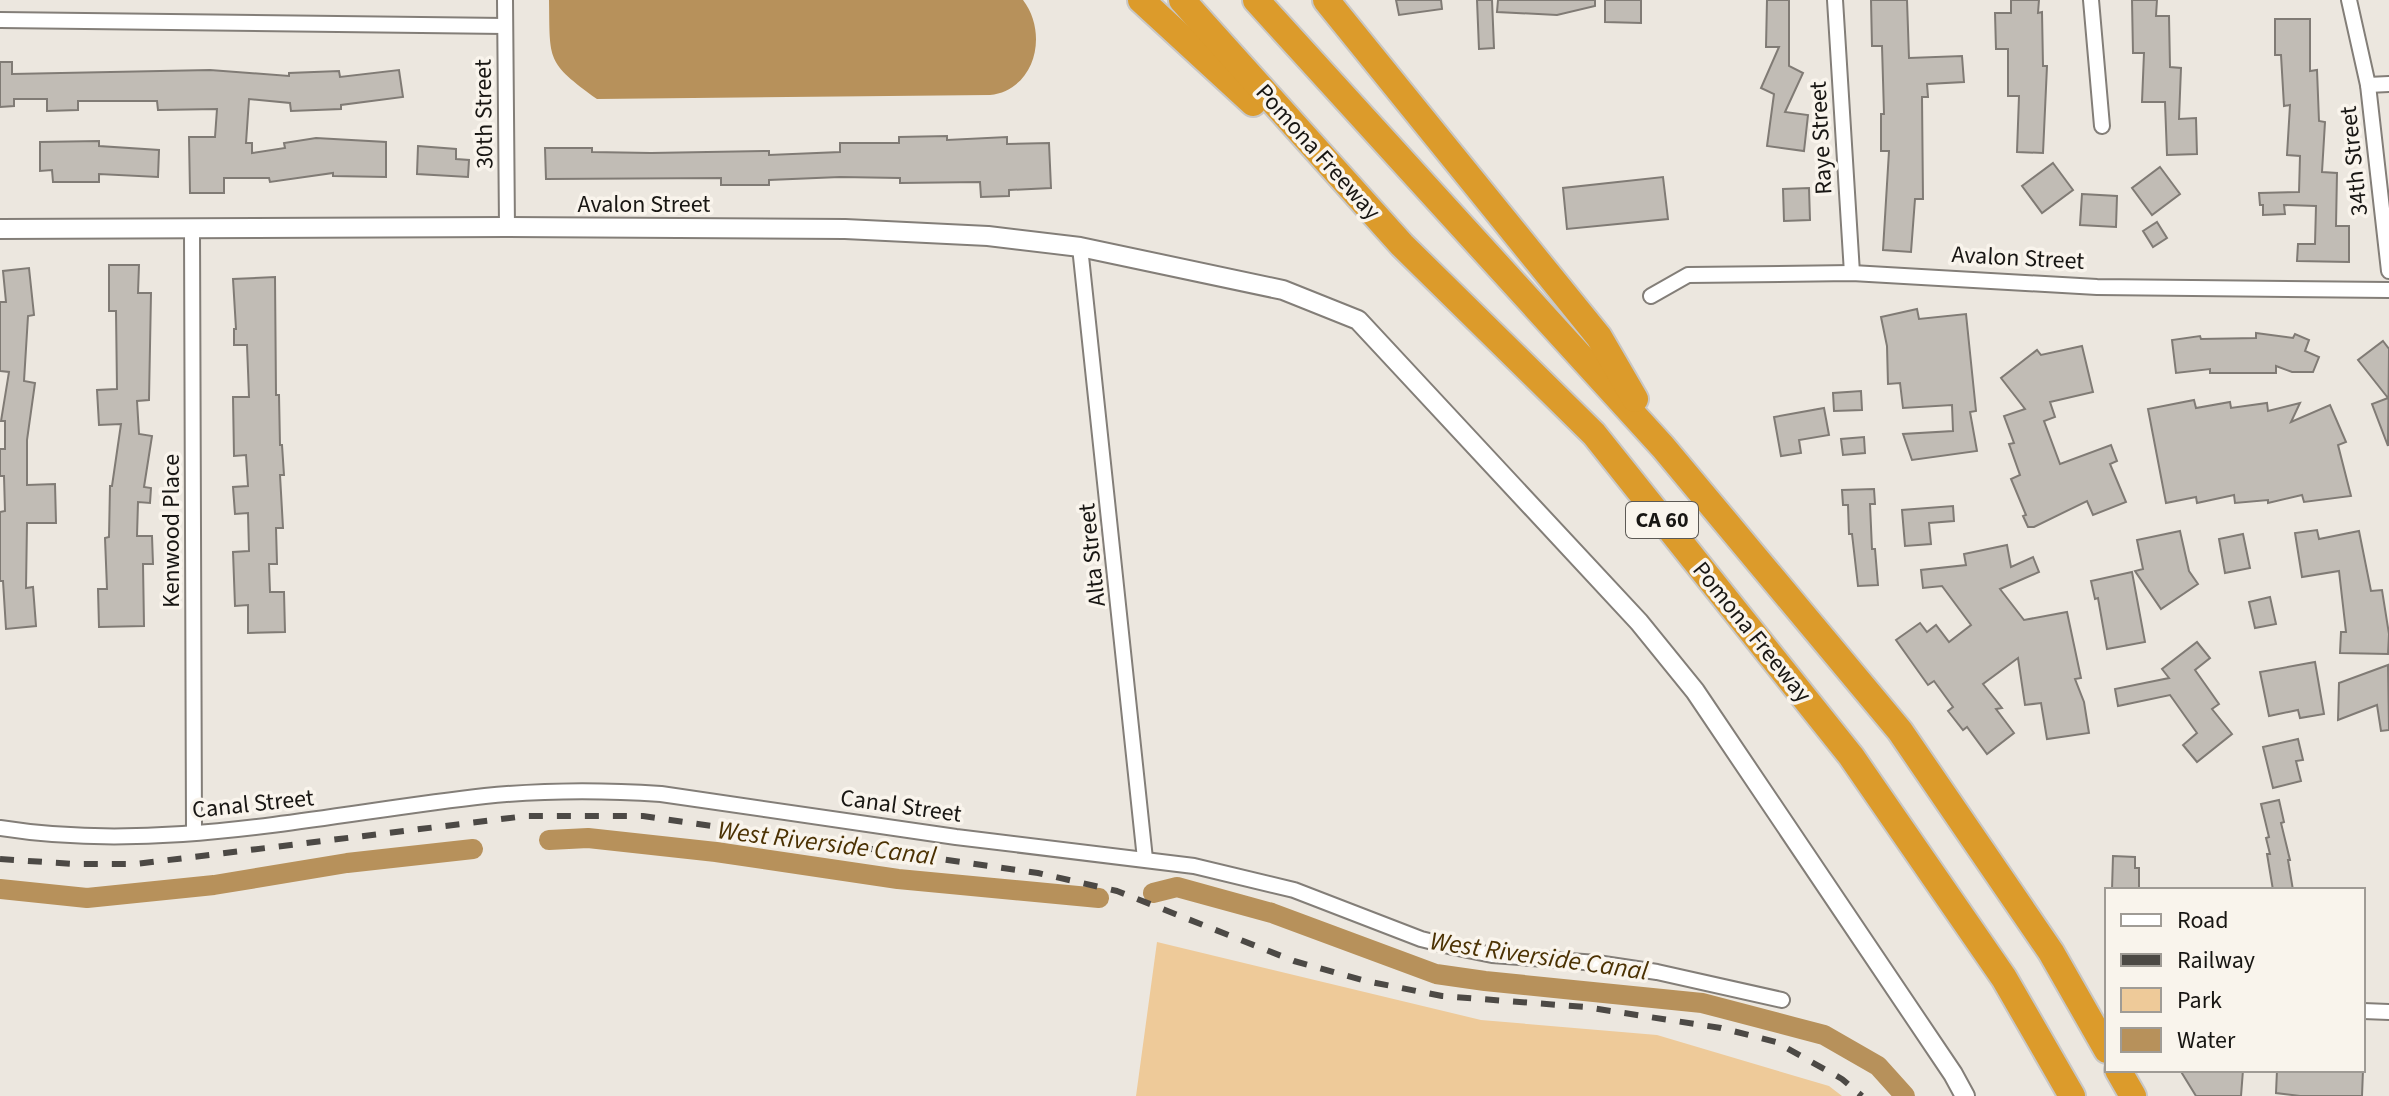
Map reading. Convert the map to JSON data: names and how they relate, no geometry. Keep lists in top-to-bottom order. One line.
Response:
{"streets":{"highway":["Pomona Freeway","CA 60"],"street":["30th Street","Raye Street","34th Street","Avalon Street","Kenwood Place","Alta Street","Canal Street"]},"crossings":[["30th Street","Avalon Street"],["Raye Street","Avalon Street"],["Avalon Street","Kenwood Place"],["Avalon Street","Alta Street"],["Kenwood Place","Canal Street"],["Alta Street","Canal Street"]],"water":["West Riverside Canal"],"legend":["Road","Railway","Park","Water"]}
